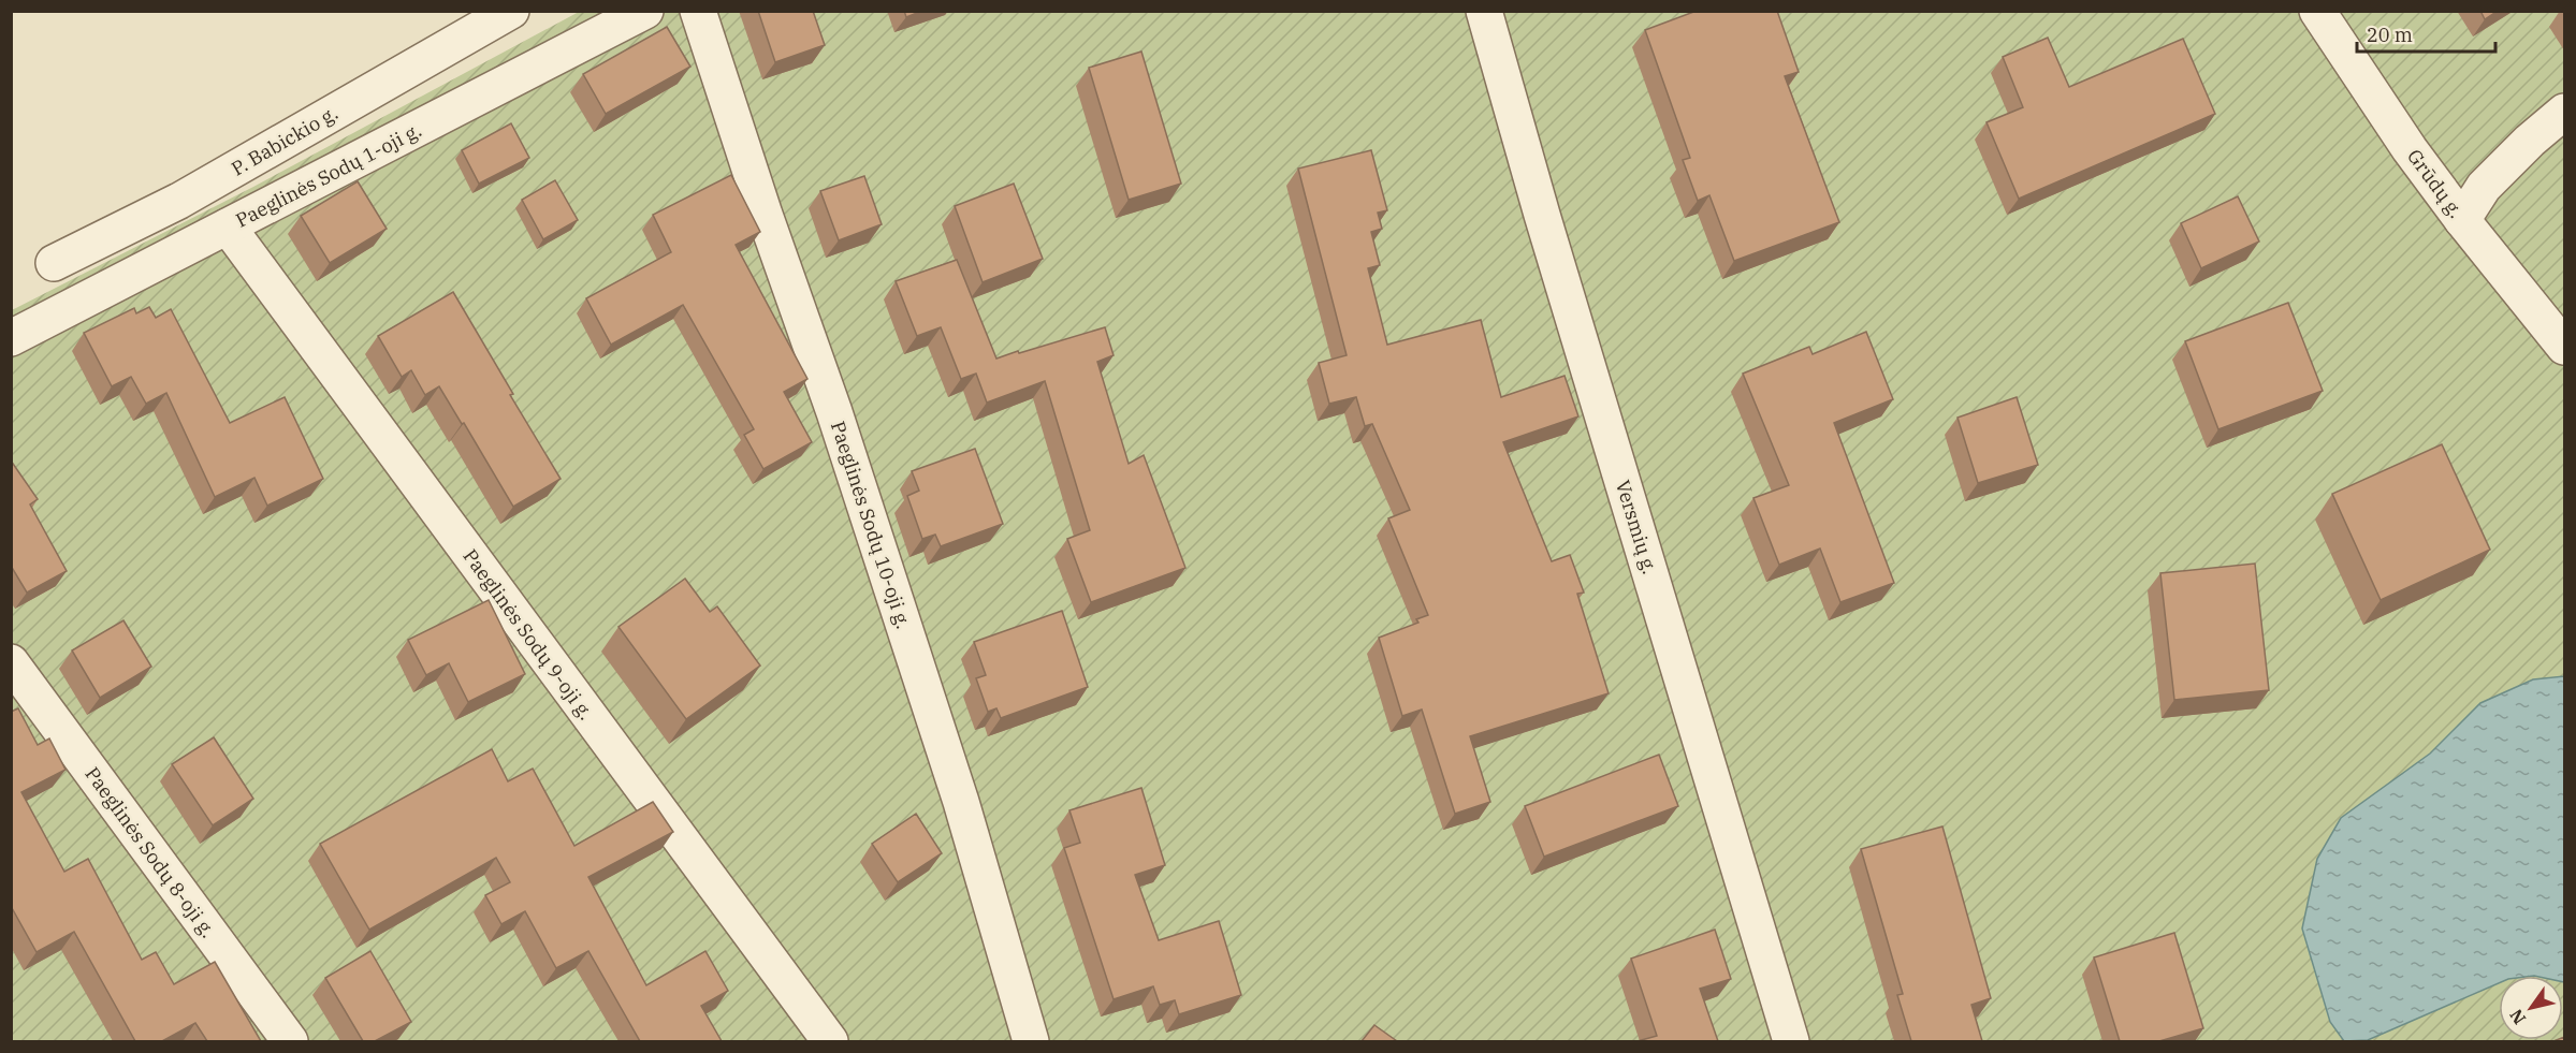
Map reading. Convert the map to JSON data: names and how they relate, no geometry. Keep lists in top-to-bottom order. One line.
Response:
{"streets":{"street":["P. Babickio g.","Paeglinės Sodų 1-oji g.","Grūdų g.","Paeglinės Sodų 10-oji g.","Versmių g.","Paeglinės Sodų 9-oji g.","Paeglinės Sodų 8-oji g."]},"crossings":[["Paeglinės Sodų 1-oji g.","Paeglinės Sodų 9-oji g."]],"scale_bar":"20 m","north":"bottom left"}
